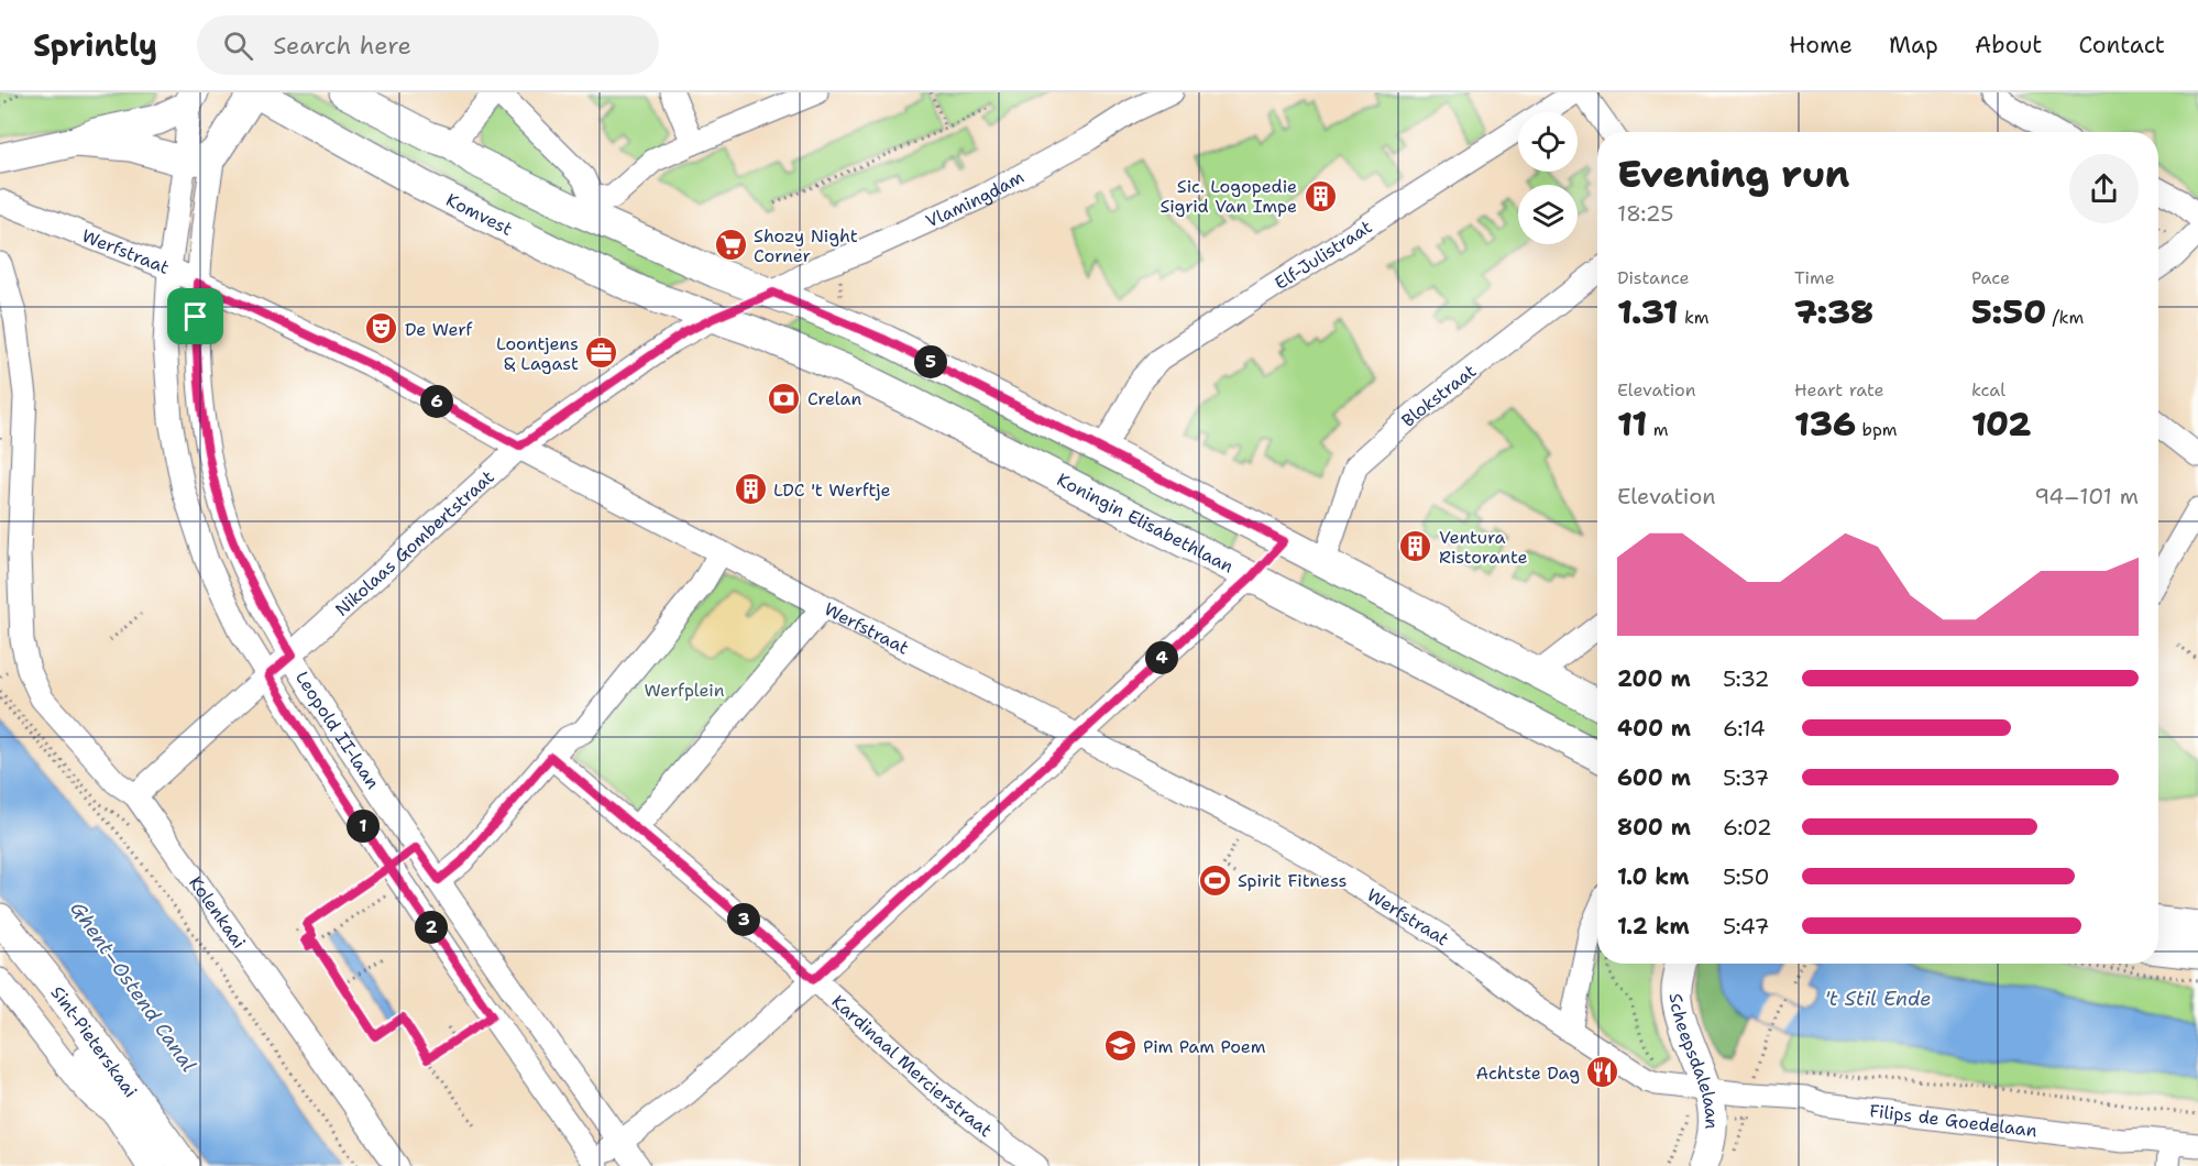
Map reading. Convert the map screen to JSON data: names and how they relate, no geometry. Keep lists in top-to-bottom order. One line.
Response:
{"streets":{"main road":["Komvest","Koningin Elisabethlaan","Leopold II-laan","Sint-Pieterskaai","Scheepsdalelaan"],"street":["Vlamingdam","Werfstraat","Elf-Julistraat","Blokstraat","Nikolaas Gombertstraat","Kolenkaai","Kardinaal Mercierstraat","Filips de Goedelaan"]},"crossings":[["Komvest","Koningin Elisabethlaan"],["Komvest","Nikolaas Gombertstraat"],["Komvest","Leopold II-laan"],["Werfstraat","Nikolaas Gombertstraat"],["Werfstraat","Leopold II-laan"],["Werfstraat","Scheepsdalelaan"],["Werfstraat","Filips de Goedelaan"],["Koningin Elisabethlaan","Nikolaas Gombertstraat"],["Nikolaas Gombertstraat","Leopold II-laan"],["Nikolaas Gombertstraat","Kolenkaai"],["Scheepsdalelaan","Filips de Goedelaan"]],"water":["Ghent–Ostend Canal","'t Stil Ende"],"parks":["Werfplein"],"places":{"building":["Sic. Logopedie Sigrid Van Impe","LDC 't Werftje","Ventura Ristorante"],"supermarket":["Shozy Night Corner"],"theatre":["De Werf"],"office":["Loontjens & Lagast"],"bank":["Crelan"],"sports":["Spirit Fitness"],"school or university":["Pim Pam Poem"],"restaurant":["Achtste Dag"]},"page":{"header":"Sprintly","search":"Search here","nav":["Home","Map","About","Contact"],"heading":["Evening run","18:25"],"stats":[["Distance","1.31 km"],["Time","7:38"],["Pace","5:50 /km"],["Elevation","11 m"],["Heart rate","136 bpm"],["kcal","102"]],"pins":["5","6","4","1","3","2"],"chart":["Elevation","94–101 m"],"list":[{"name":"200 m","note":"5:32"},{"name":"400 m","note":"6:14"},{"name":"600 m","note":"5:37"},{"name":"800 m","note":"6:02"},{"name":"1.0 km","note":"5:50"},{"name":"1.2 km","note":"5:47"}]}}
